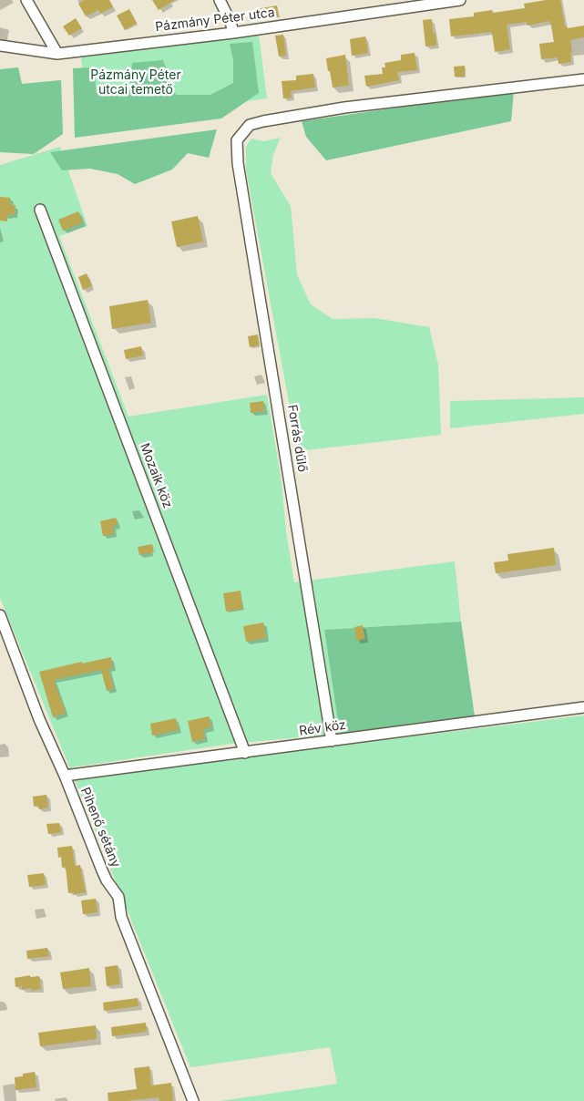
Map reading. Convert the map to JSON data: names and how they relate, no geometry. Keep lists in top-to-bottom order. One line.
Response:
{"streets":{"street":["Pázmány Péter utca","Forrás dűlő","Mozaik köz","Rév köz","Pihenő sétány"]},"crossings":[["Forrás dűlő","Rév köz"],["Mozaik köz","Rév köz"],["Rév köz","Pihenő sétány"]],"parks":["Pázmány Péter utcai temető"]}
